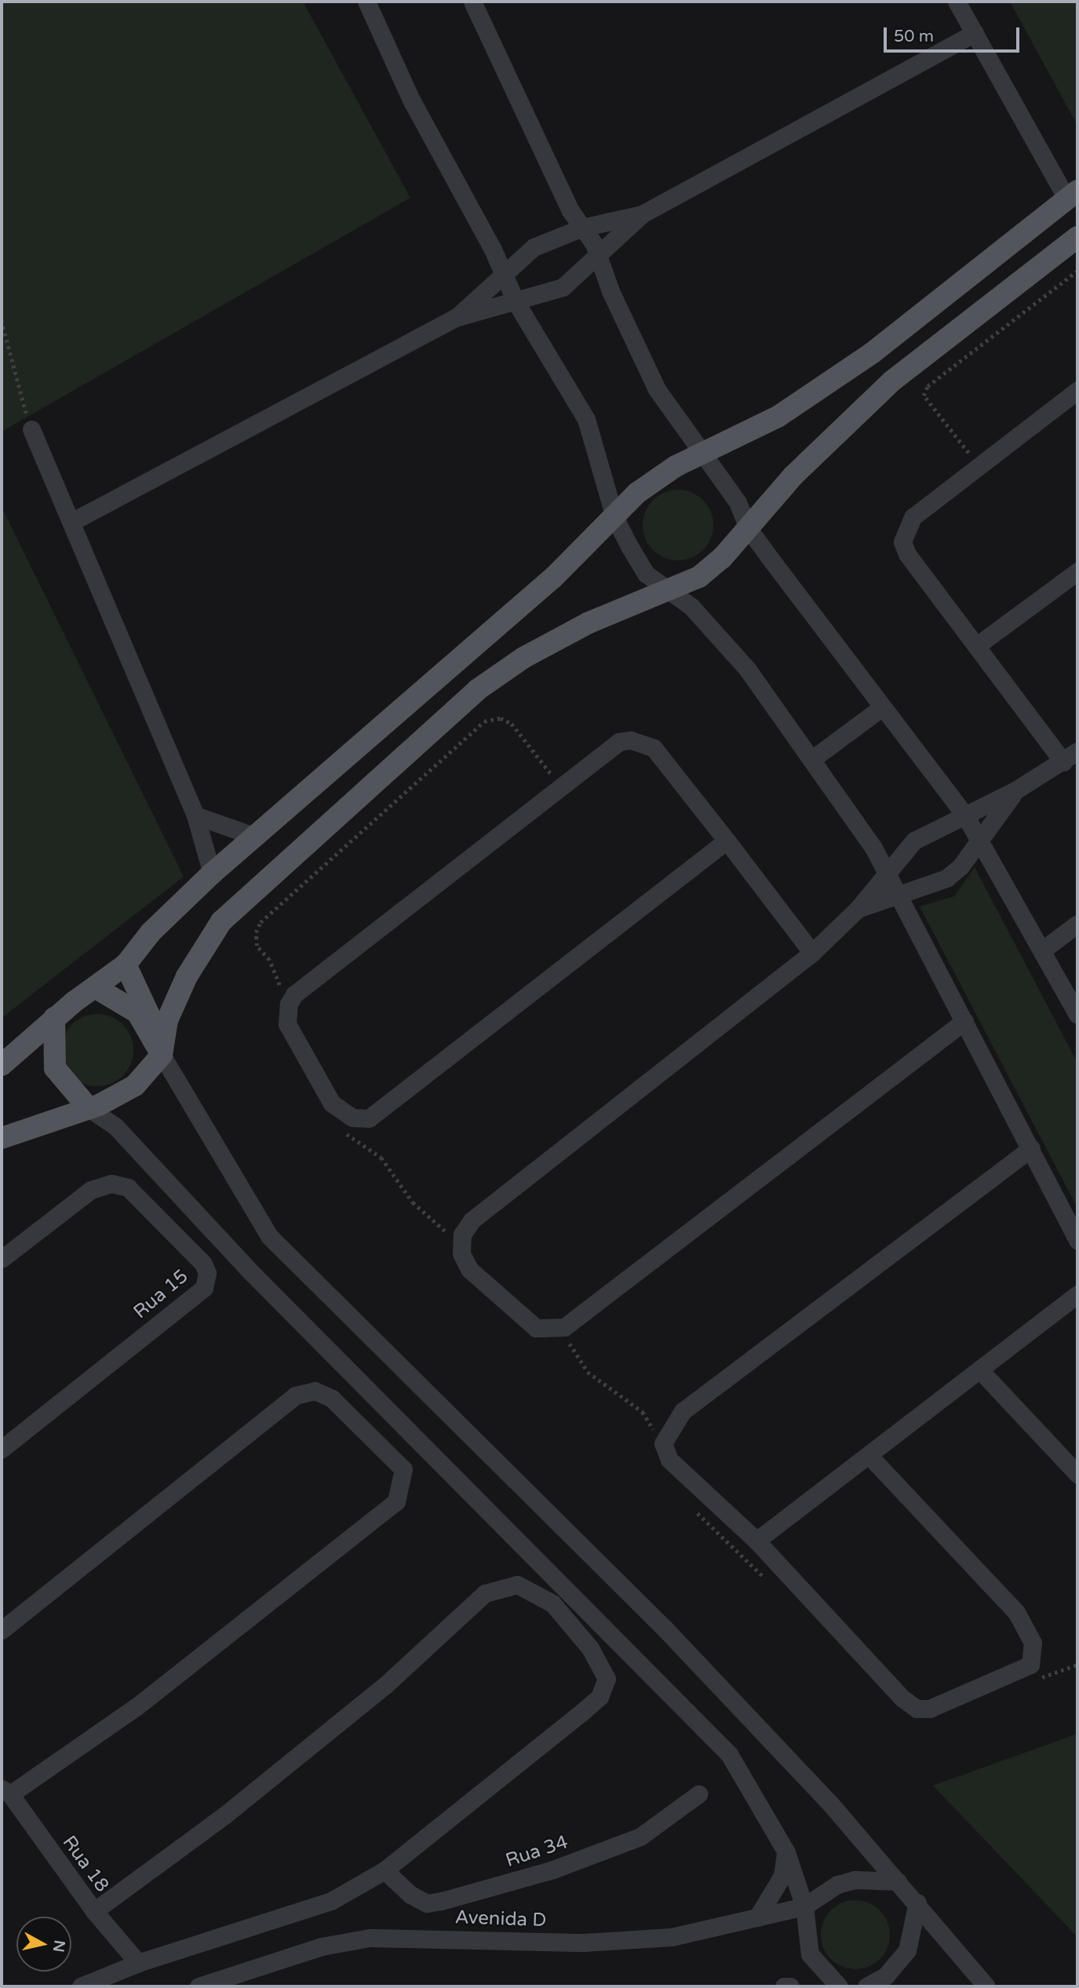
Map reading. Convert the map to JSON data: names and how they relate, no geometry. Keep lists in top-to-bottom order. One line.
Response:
{"streets":{"street":["Rua 15","Rua 34","Rua 18","Avenida D"]},"scale_bar":"50 m","north":"right"}
